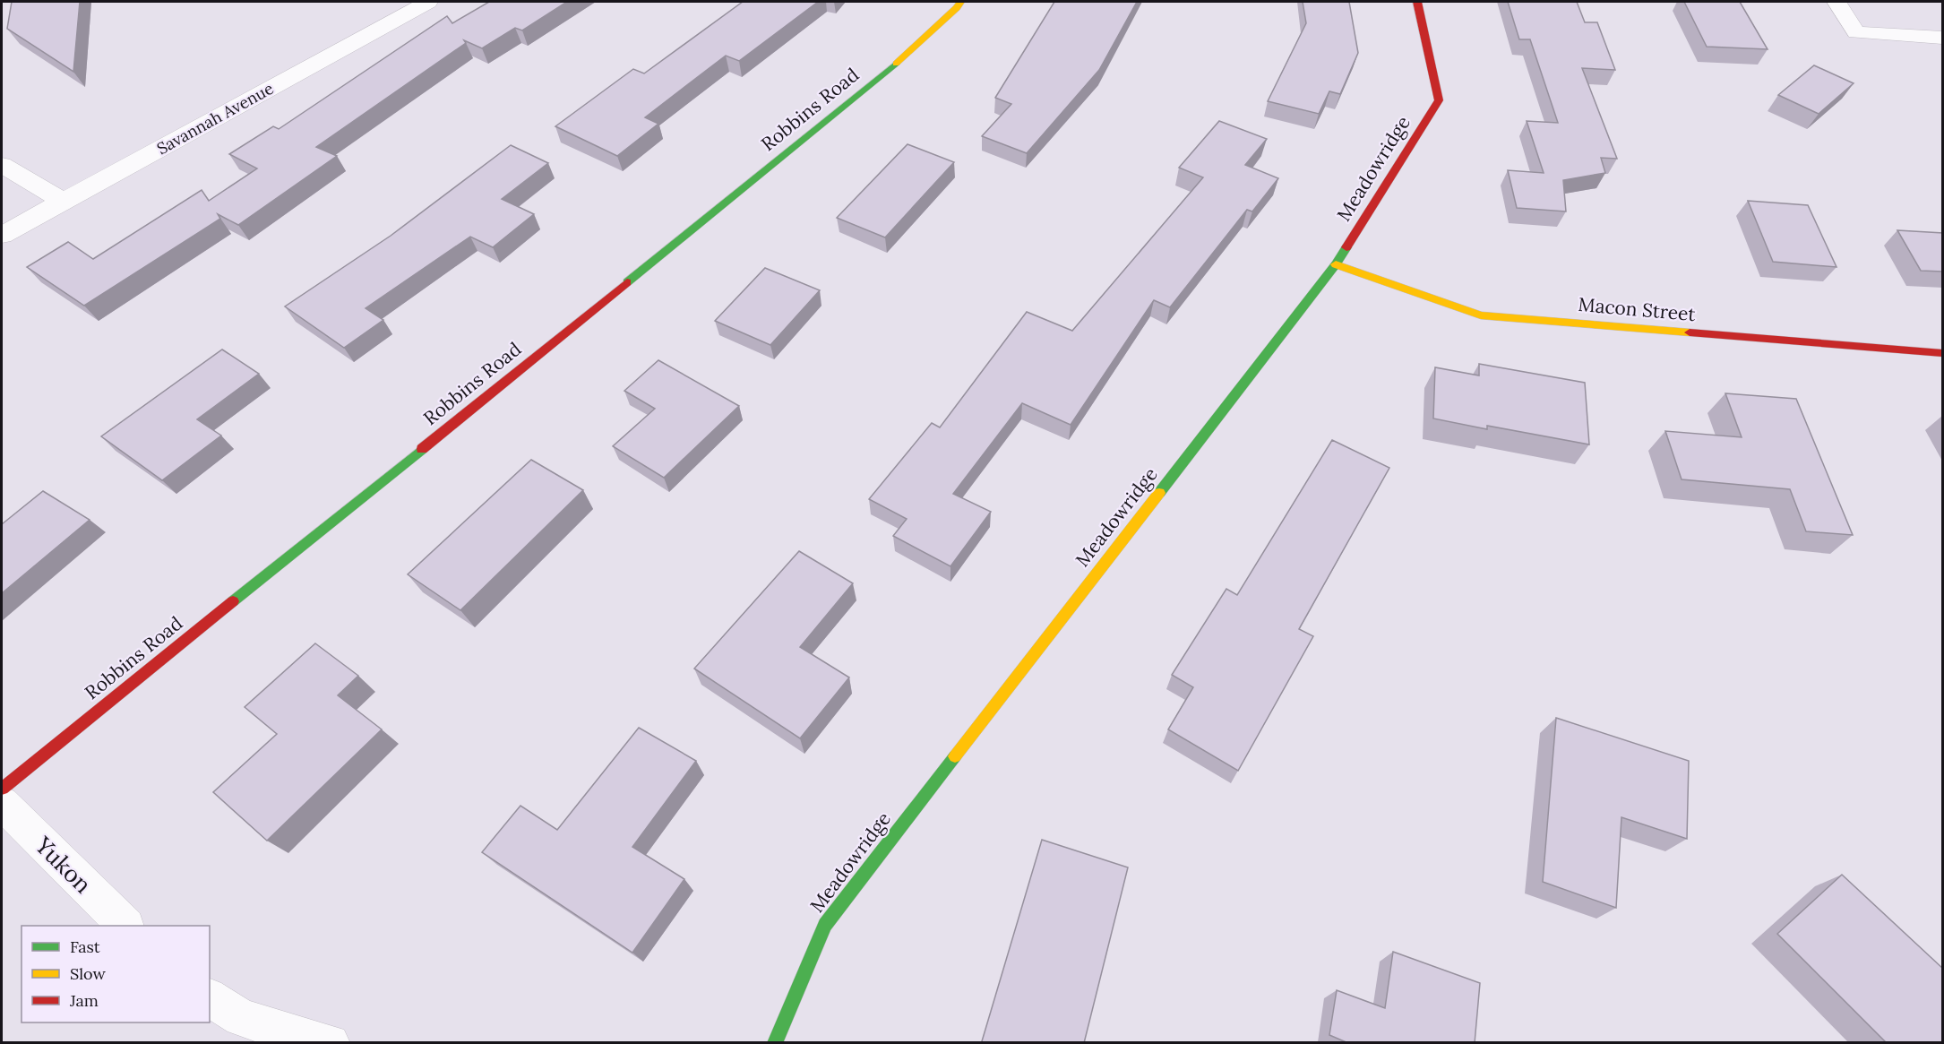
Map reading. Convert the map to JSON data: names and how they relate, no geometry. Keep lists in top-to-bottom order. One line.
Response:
{"streets":{"street":["Robbins Road","Savannah Avenue","Meadowridge","Macon Street","Yukon"]},"crossings":[["Meadowridge","Macon Street"]],"legend":["Fast","Slow","Jam"]}
